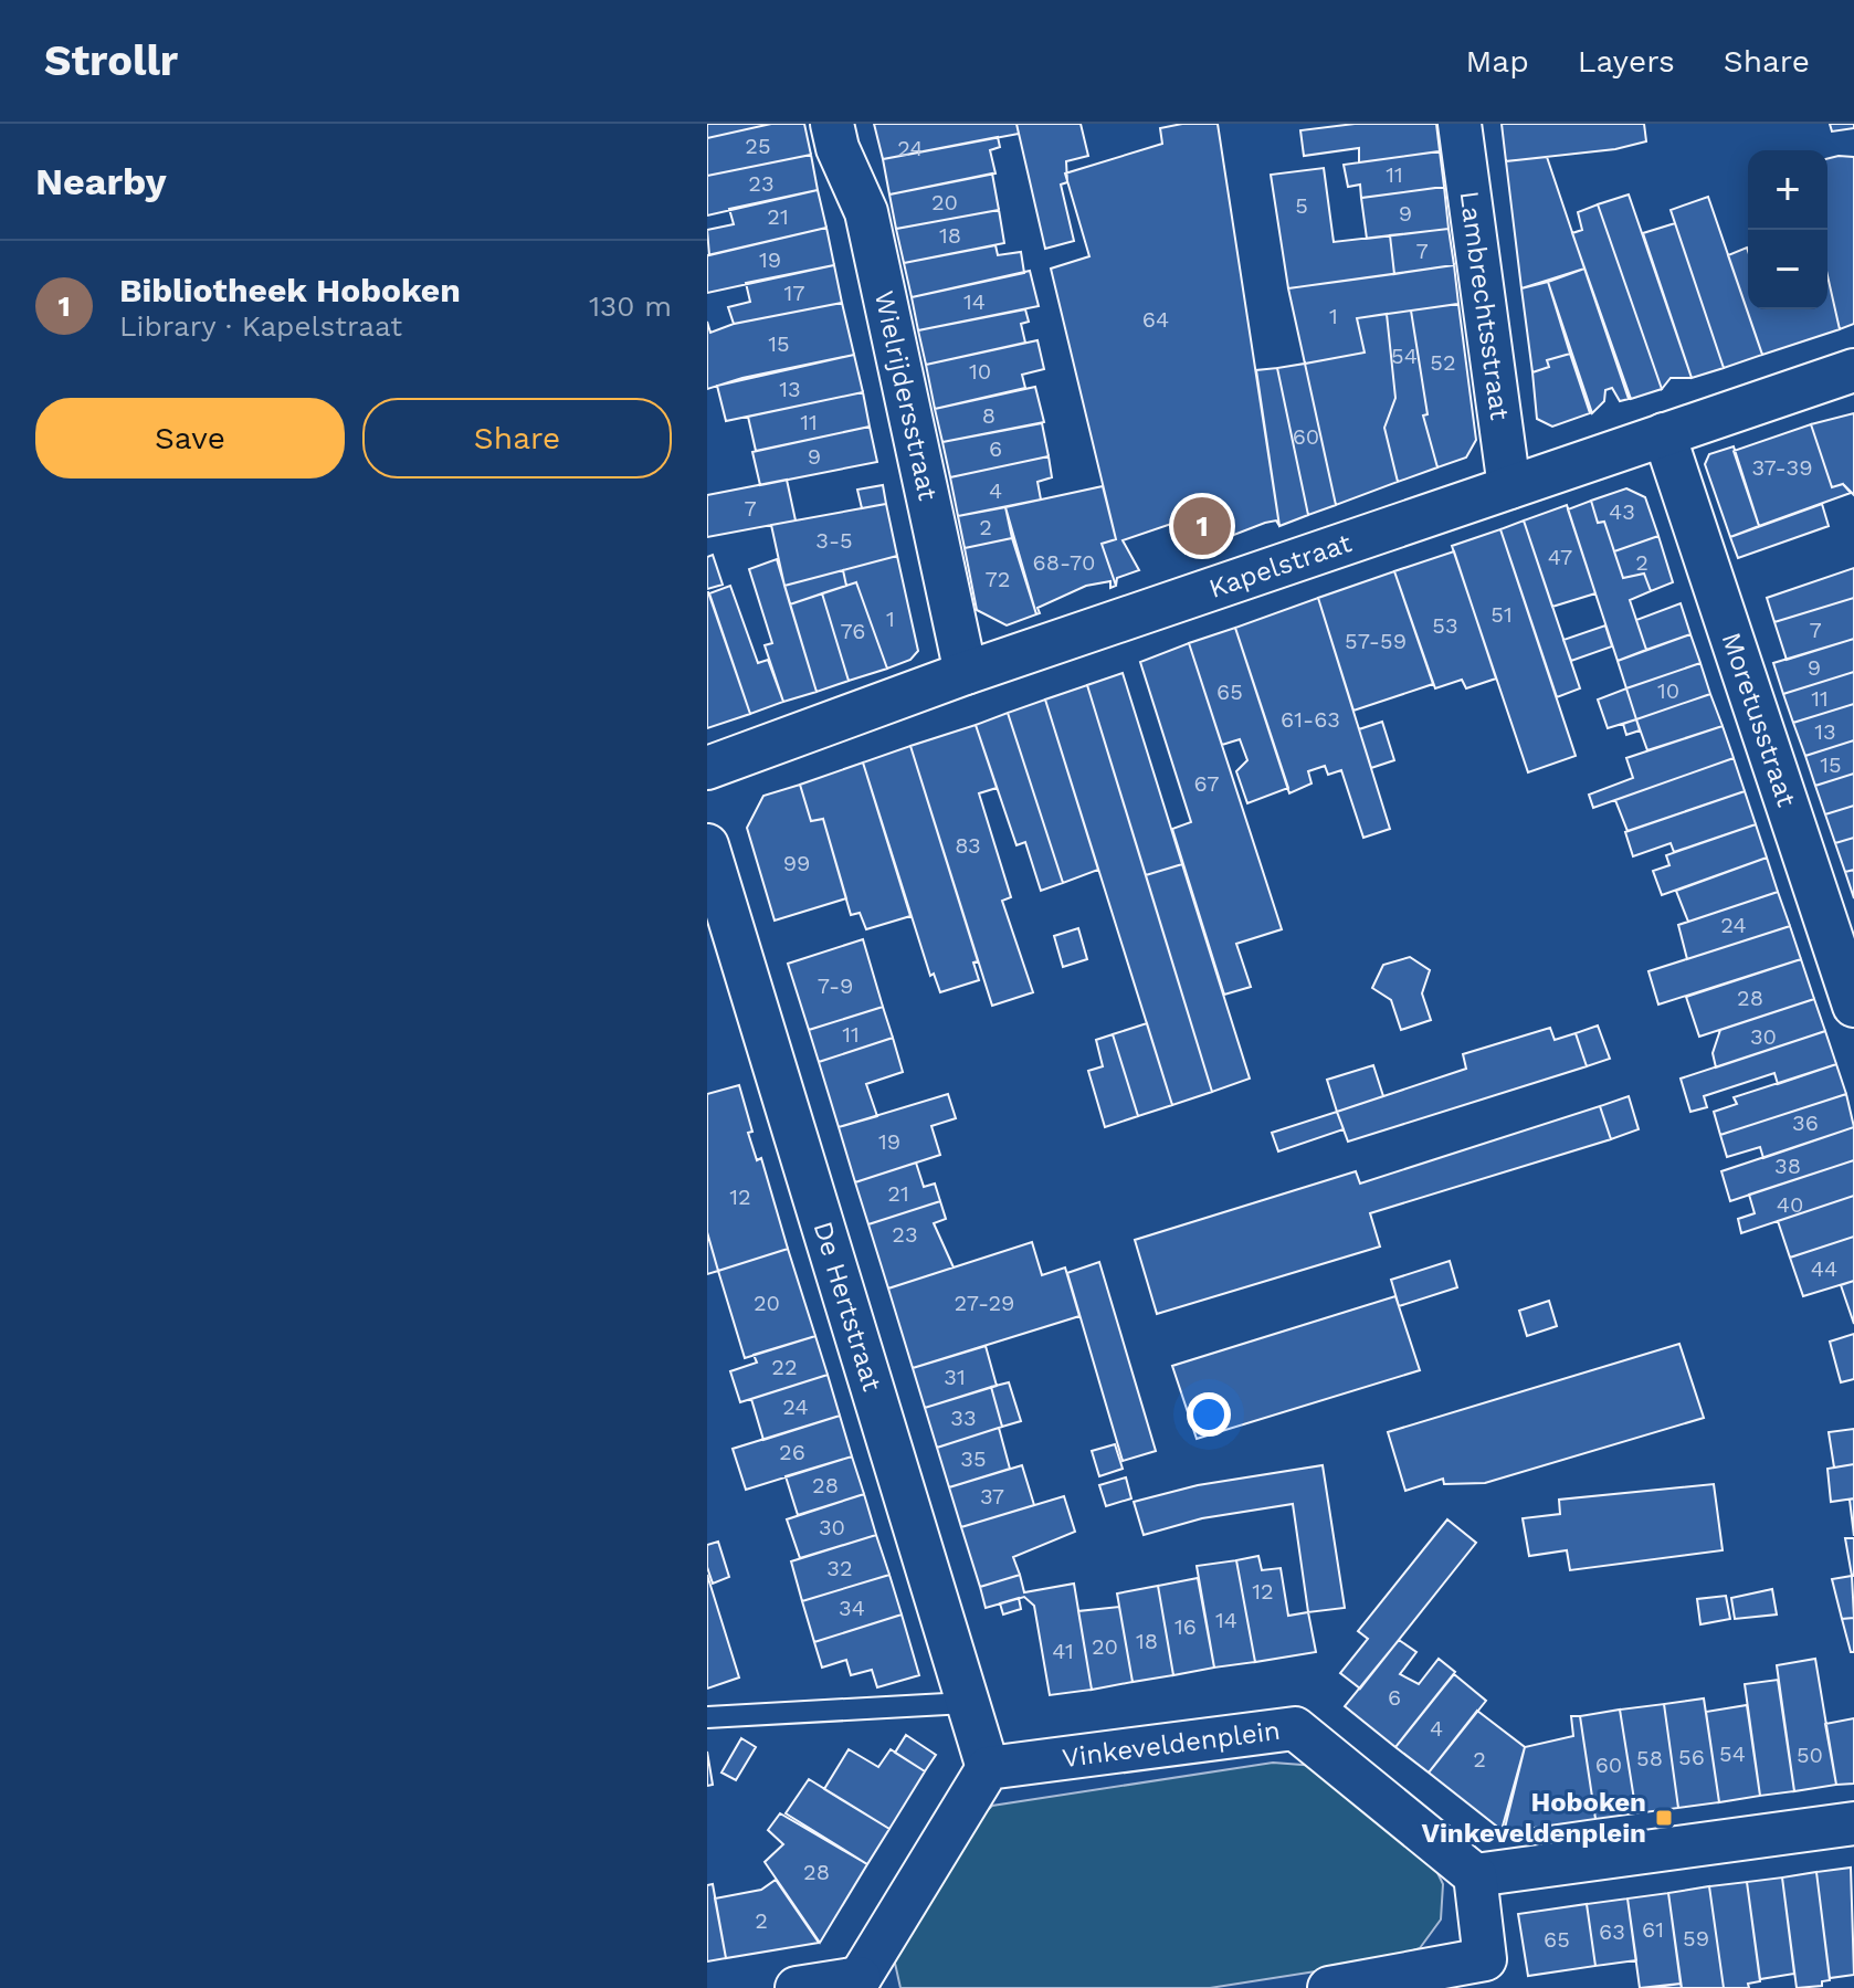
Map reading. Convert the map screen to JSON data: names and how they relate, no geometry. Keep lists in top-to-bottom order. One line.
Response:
{"streets":{"street":["Lambrechtsstraat","Wielrijdersstraat","Kapelstraat","Moretusstraat","De Hertstraat","Vinkeveldenplein"]},"crossings":[["Lambrechtsstraat","Kapelstraat"],["Wielrijdersstraat","Kapelstraat"],["Kapelstraat","Moretusstraat"],["De Hertstraat","Vinkeveldenplein"]],"places":{"transit":["Hoboken Vinkeveldenplein"]},"house_numbers":["25","24","11","23","20","5","9","21","18","7","19","17","14","1","64","15","54","52","10","13","8","11","60","6","9","37-39","4","7","43","2","3-5","47","68-70","2","72","51","1","53","7","76","57-59","9","10","65","11","61-63","13","15","67","83","99","24","7-9","28","11","30","36","19","38","21","12","40","23","44","20","27-29","22","31","24","33","26","35","28","37","30","32","12","34","14","16","18","20","41","6","4","54","50","56","58","2","60","28","2","61","63","59","65"],"page":{"header":"Strollr","nav":["Map","Layers","Share"],"heading":"Nearby","map_buttons":["+","−"],"list":[{"mark":"1","name":"Bibliotheek Hoboken","note":"Library · Kapelstraat","value":"130 m"}],"buttons":["Save","Share"],"pins":"1"}}
